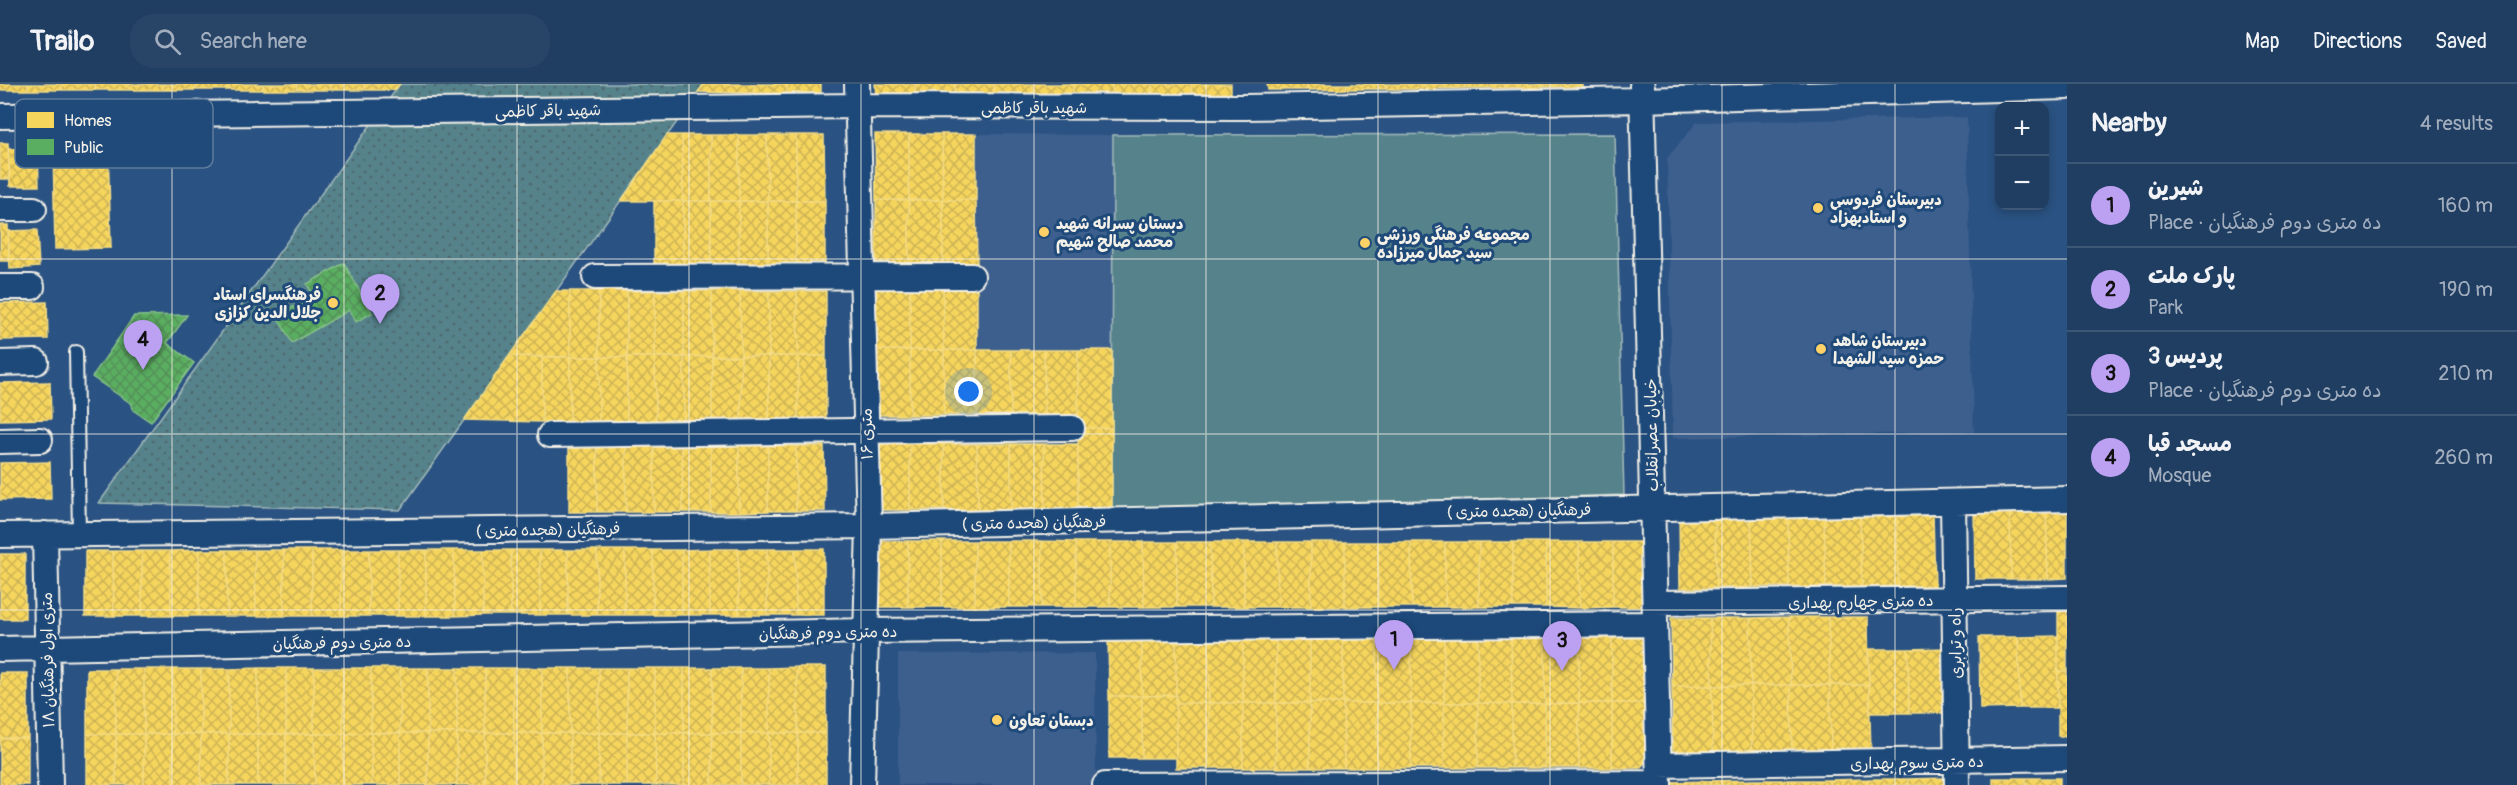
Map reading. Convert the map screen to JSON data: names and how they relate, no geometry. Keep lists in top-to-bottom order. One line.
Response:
{"streets":{"street":["شهید باقر کاظمی","۱۶ متری","خیابان عصرانقلاب","فرهنگیان (هجده متری )","ده متری چهارم بهداری","ده متری دوم فرهنگیان","راه و ترابری","۱۸ متری اول فرهنگیان","ده متری سوم بهداری"]},"crossings":[["شهید باقر کاظمی","۱۶ متری"],["شهید باقر کاظمی","خیابان عصرانقلاب"],["۱۶ متری","فرهنگیان (هجده متری )"],["۱۶ متری","ده متری دوم فرهنگیان"],["خیابان عصرانقلاب","فرهنگیان (هجده متری )"],["خیابان عصرانقلاب","ده متری چهارم بهداری"],["خیابان عصرانقلاب","ده متری دوم فرهنگیان"],["خیابان عصرانقلاب","ده متری سوم بهداری"],["فرهنگیان (هجده متری )","راه و ترابری"],["فرهنگیان (هجده متری )","۱۸ متری اول فرهنگیان"],["ده متری چهارم بهداری","ده متری دوم فرهنگیان"],["ده متری چهارم بهداری","راه و ترابری"],["ده متری دوم فرهنگیان","۱۸ متری اول فرهنگیان"],["راه و ترابری","ده متری سوم بهداری"]],"places":["دبیرستان فردوسی و استادبهزاد","دبستان پسرانه شهید محمد صالح شهیم","مجموعه فرهنگی ورزشی سید جمال میرزاده","فرهنگسرای استاد جلال الدین کزازی","دبیرستان شاهد حمزه سید الشهدا","دبستان تعاون"],"legend":["Homes","Public"],"page":{"header":"Trailo","search":"Search here","nav":["Map","Directions","Saved"],"heading":["Nearby","4 results"],"map_buttons":["+","−"],"list":[{"mark":"1","name":"شیرین","note":"Place · ده متری دوم فرهنگیان","value":"160 m"},{"mark":"2","name":"پارک ملت","note":"Park","value":"190 m"},{"mark":"3","name":"پردیس 3","note":"Place · ده متری دوم فرهنگیان","value":"210 m"},{"mark":"4","name":"مسجد قبا","note":"Mosque","value":"260 m"}],"pins":["2","4","1","3"]}}
